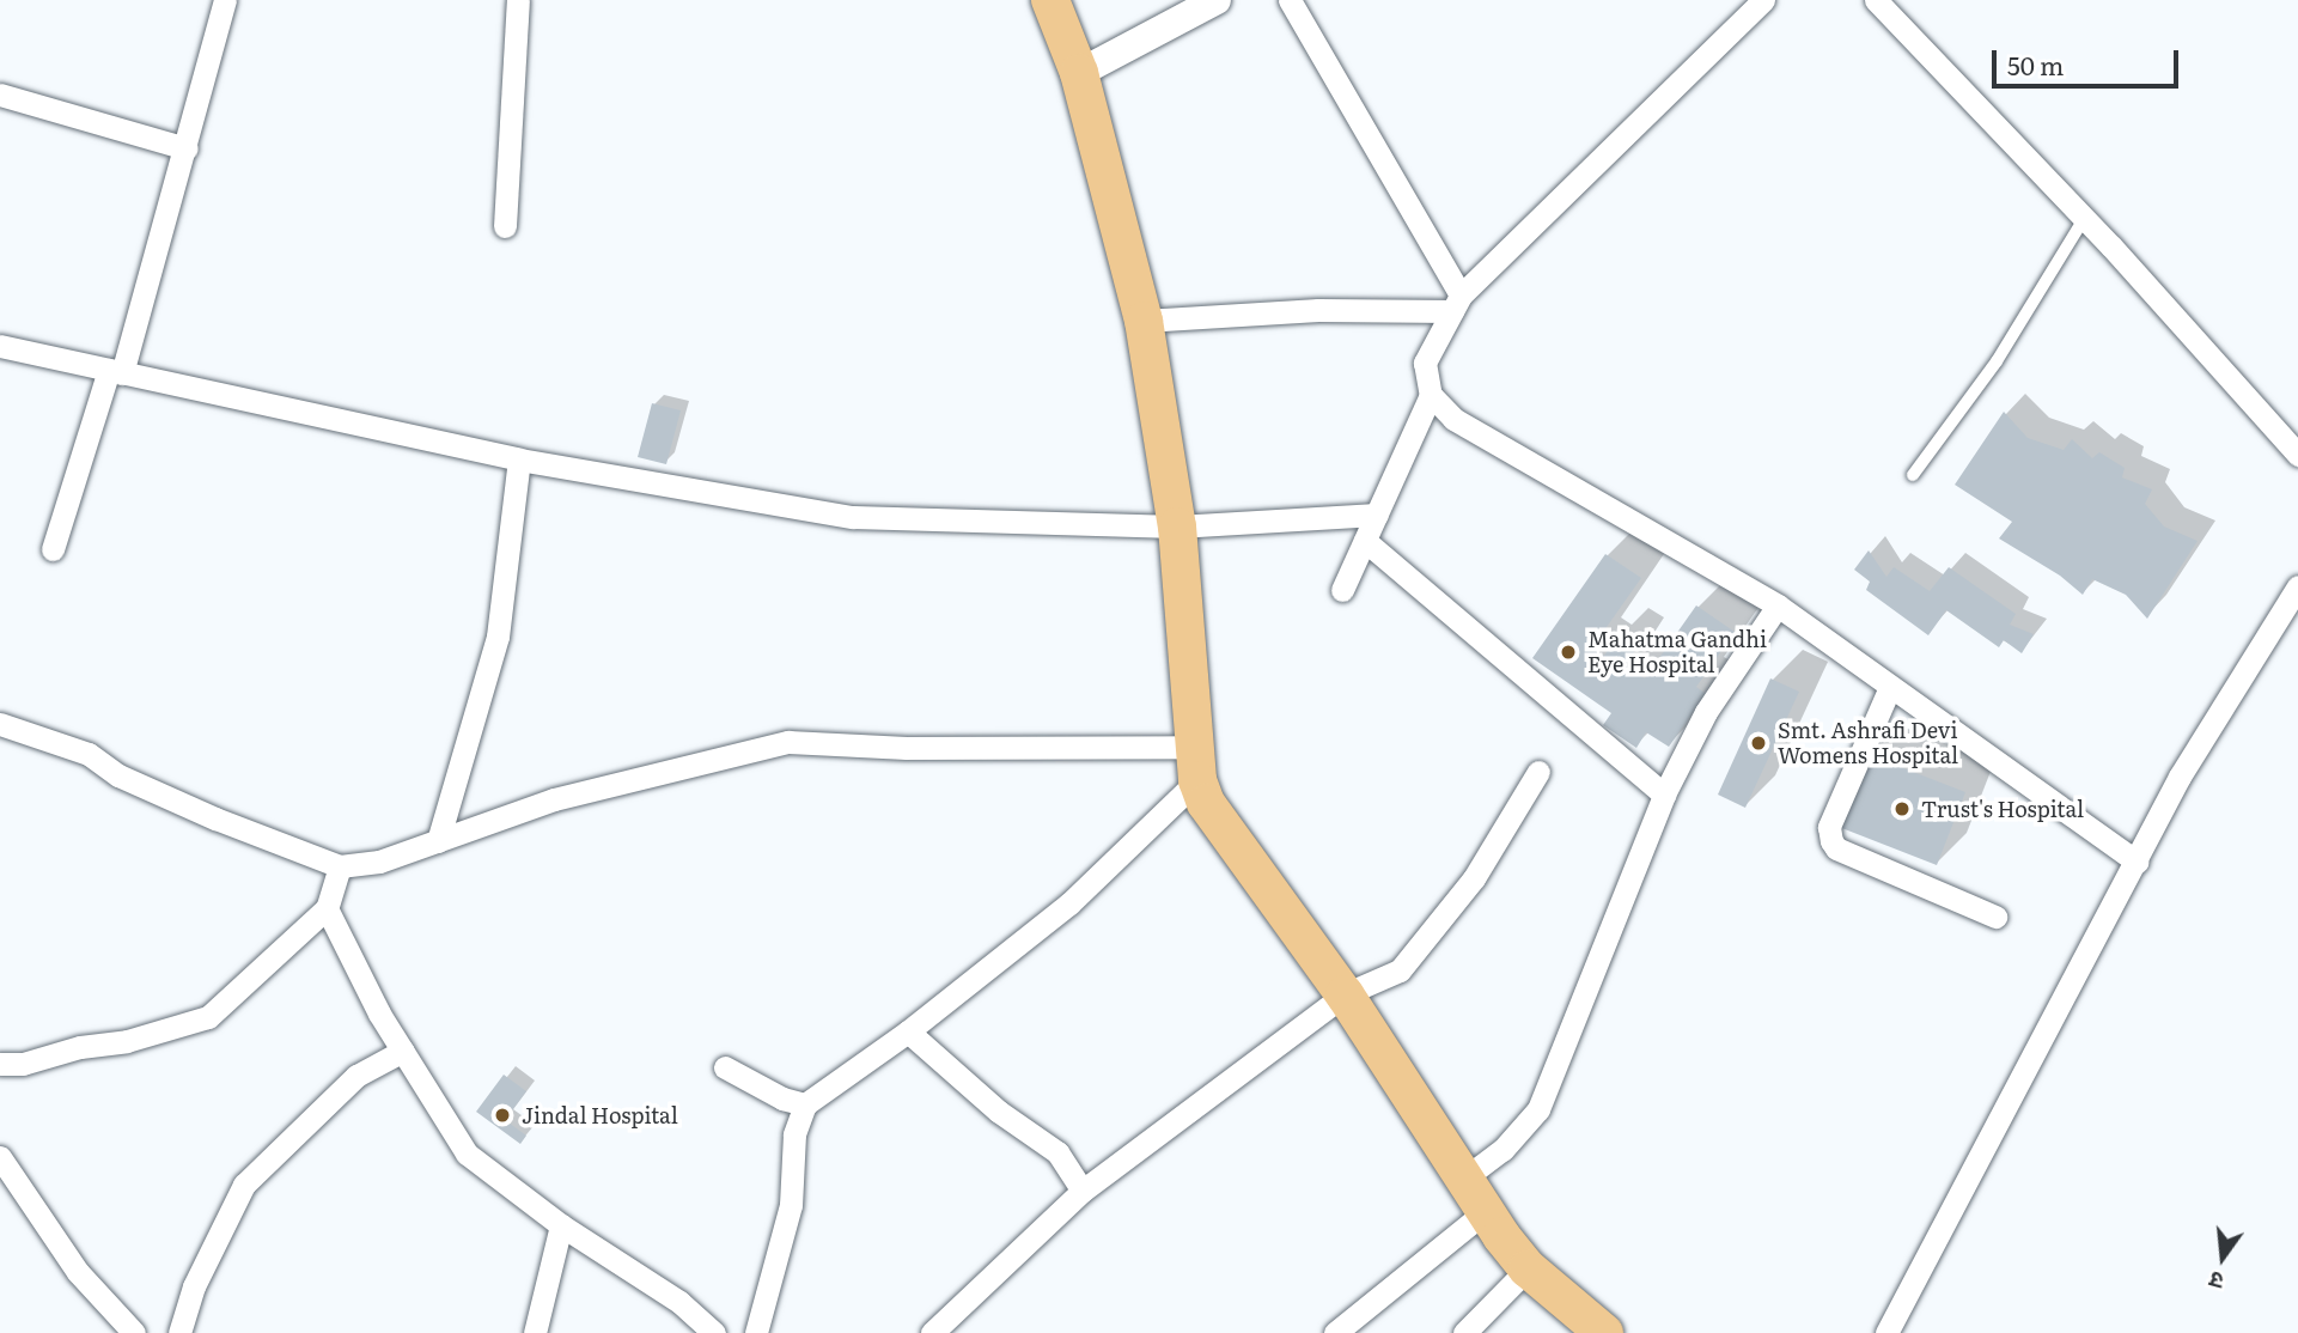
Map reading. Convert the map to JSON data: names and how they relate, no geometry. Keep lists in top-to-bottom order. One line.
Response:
{"places":["Mahatma Gandhi Eye Hospital","Smt. Ashrafi Devi Womens Hospital","Trust's Hospital","Jindal Hospital"],"scale_bar":"50 m","north":"bottom"}
